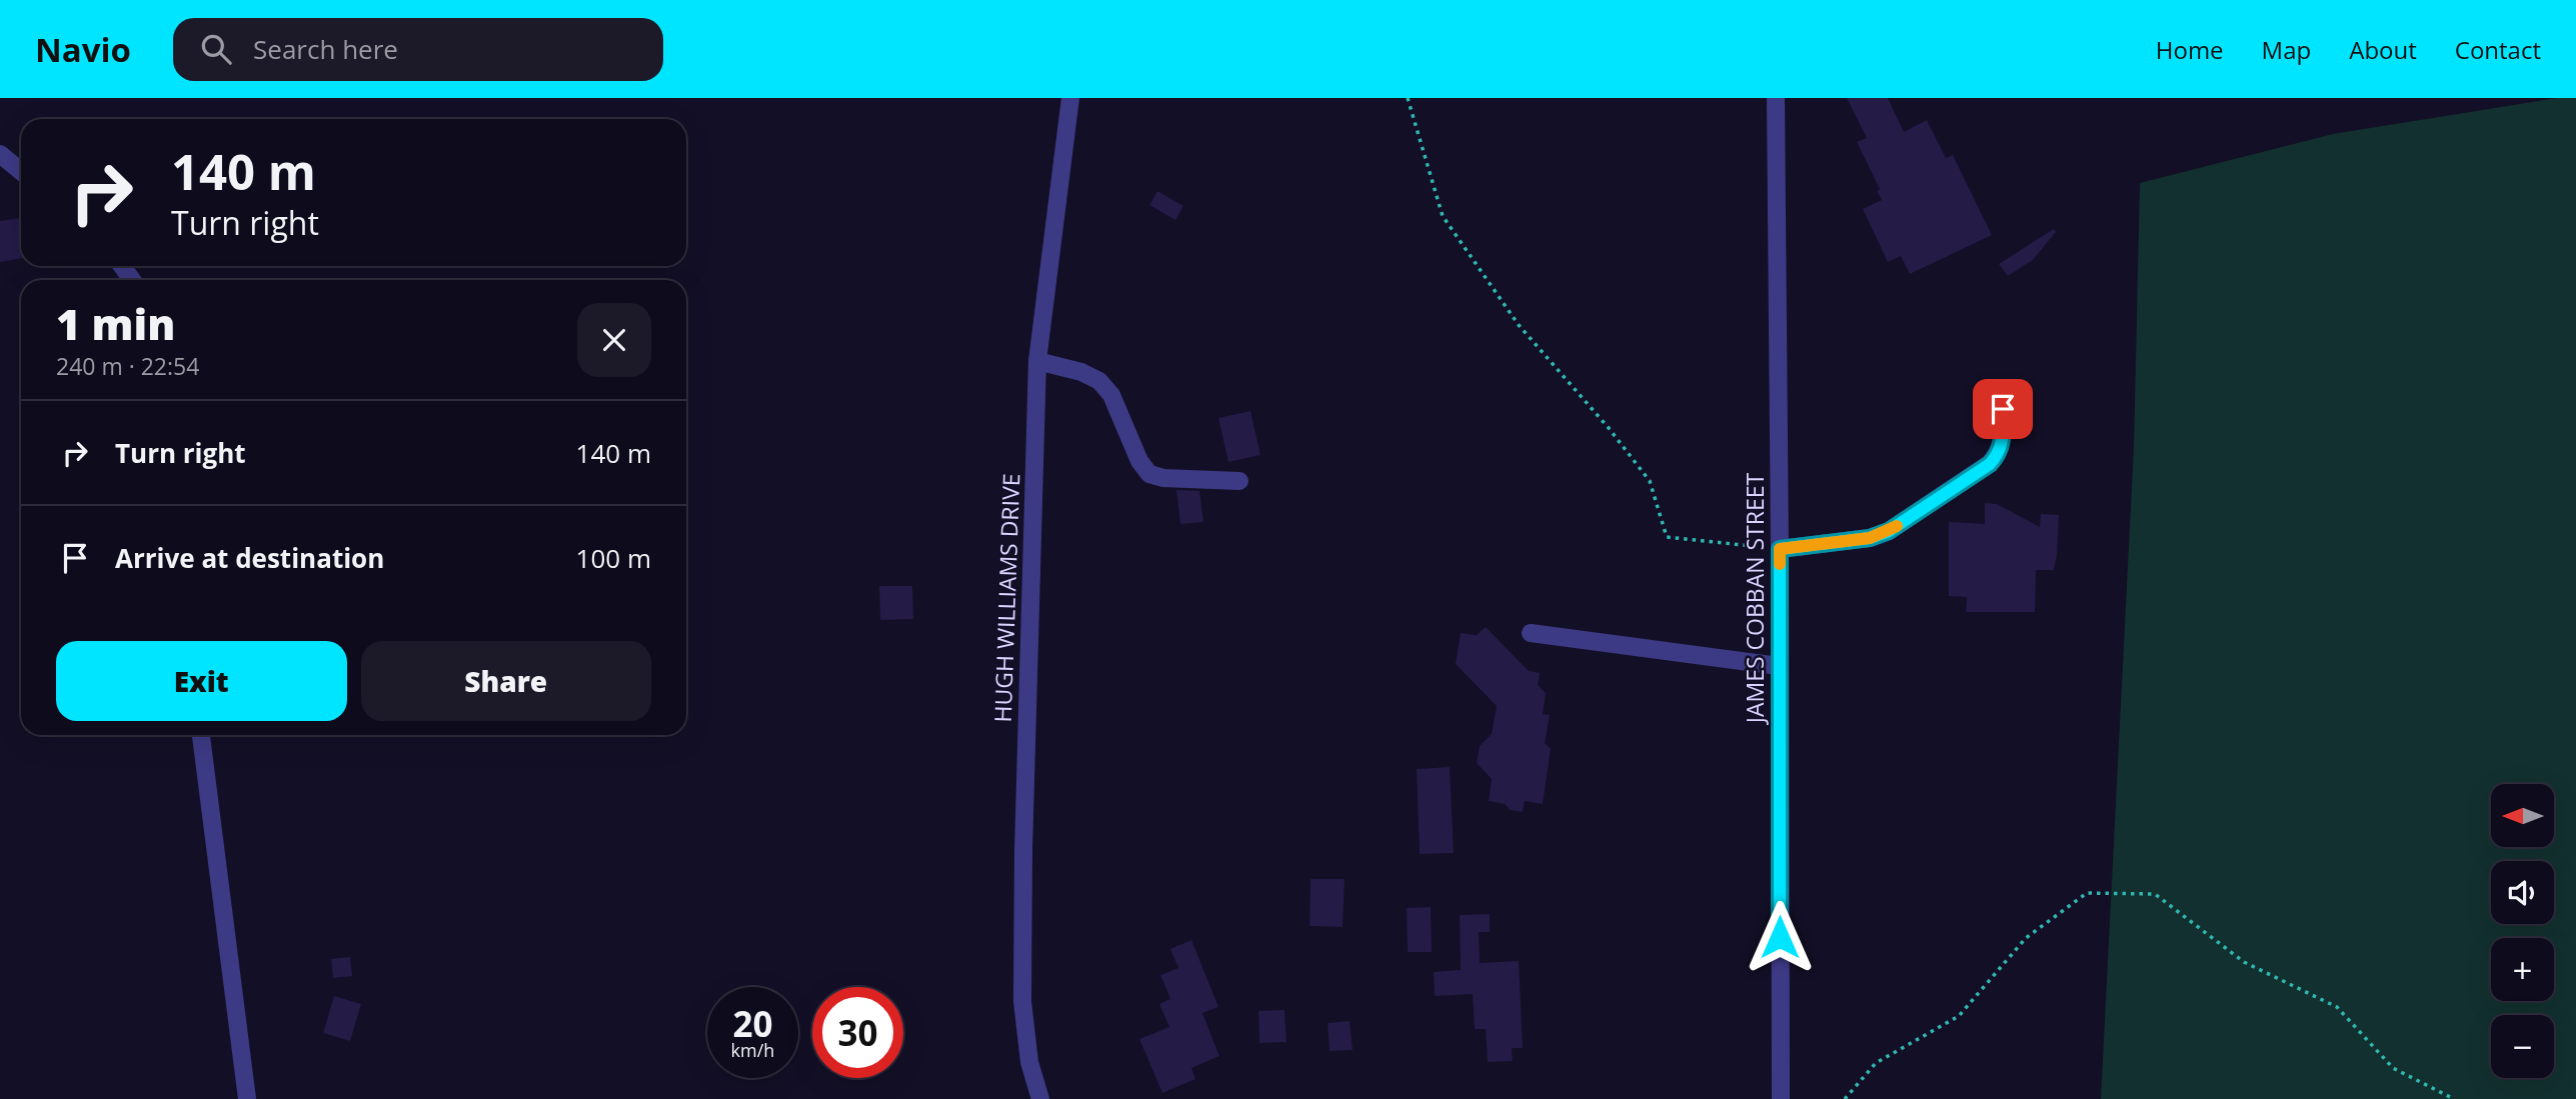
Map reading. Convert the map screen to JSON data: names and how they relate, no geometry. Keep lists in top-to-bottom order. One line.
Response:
{"streets":{"street":["HUGH WILLIAMS DRIVE","JAMES COBBAN STREET"]},"north":"left","page":{"header":"Navio","search":"Search here","nav":["Home","Map","About","Contact"],"turn":["140 m","Turn right"],"heading":["1 min","240 m · 22:54"],"list":[{"name":"Turn right","value":"140 m"},{"name":"Arrive at destination","value":"100 m"}],"buttons":["Exit","Share"],"map_buttons":["+","−"],"speed":"20 km/h","limit":"30"}}
